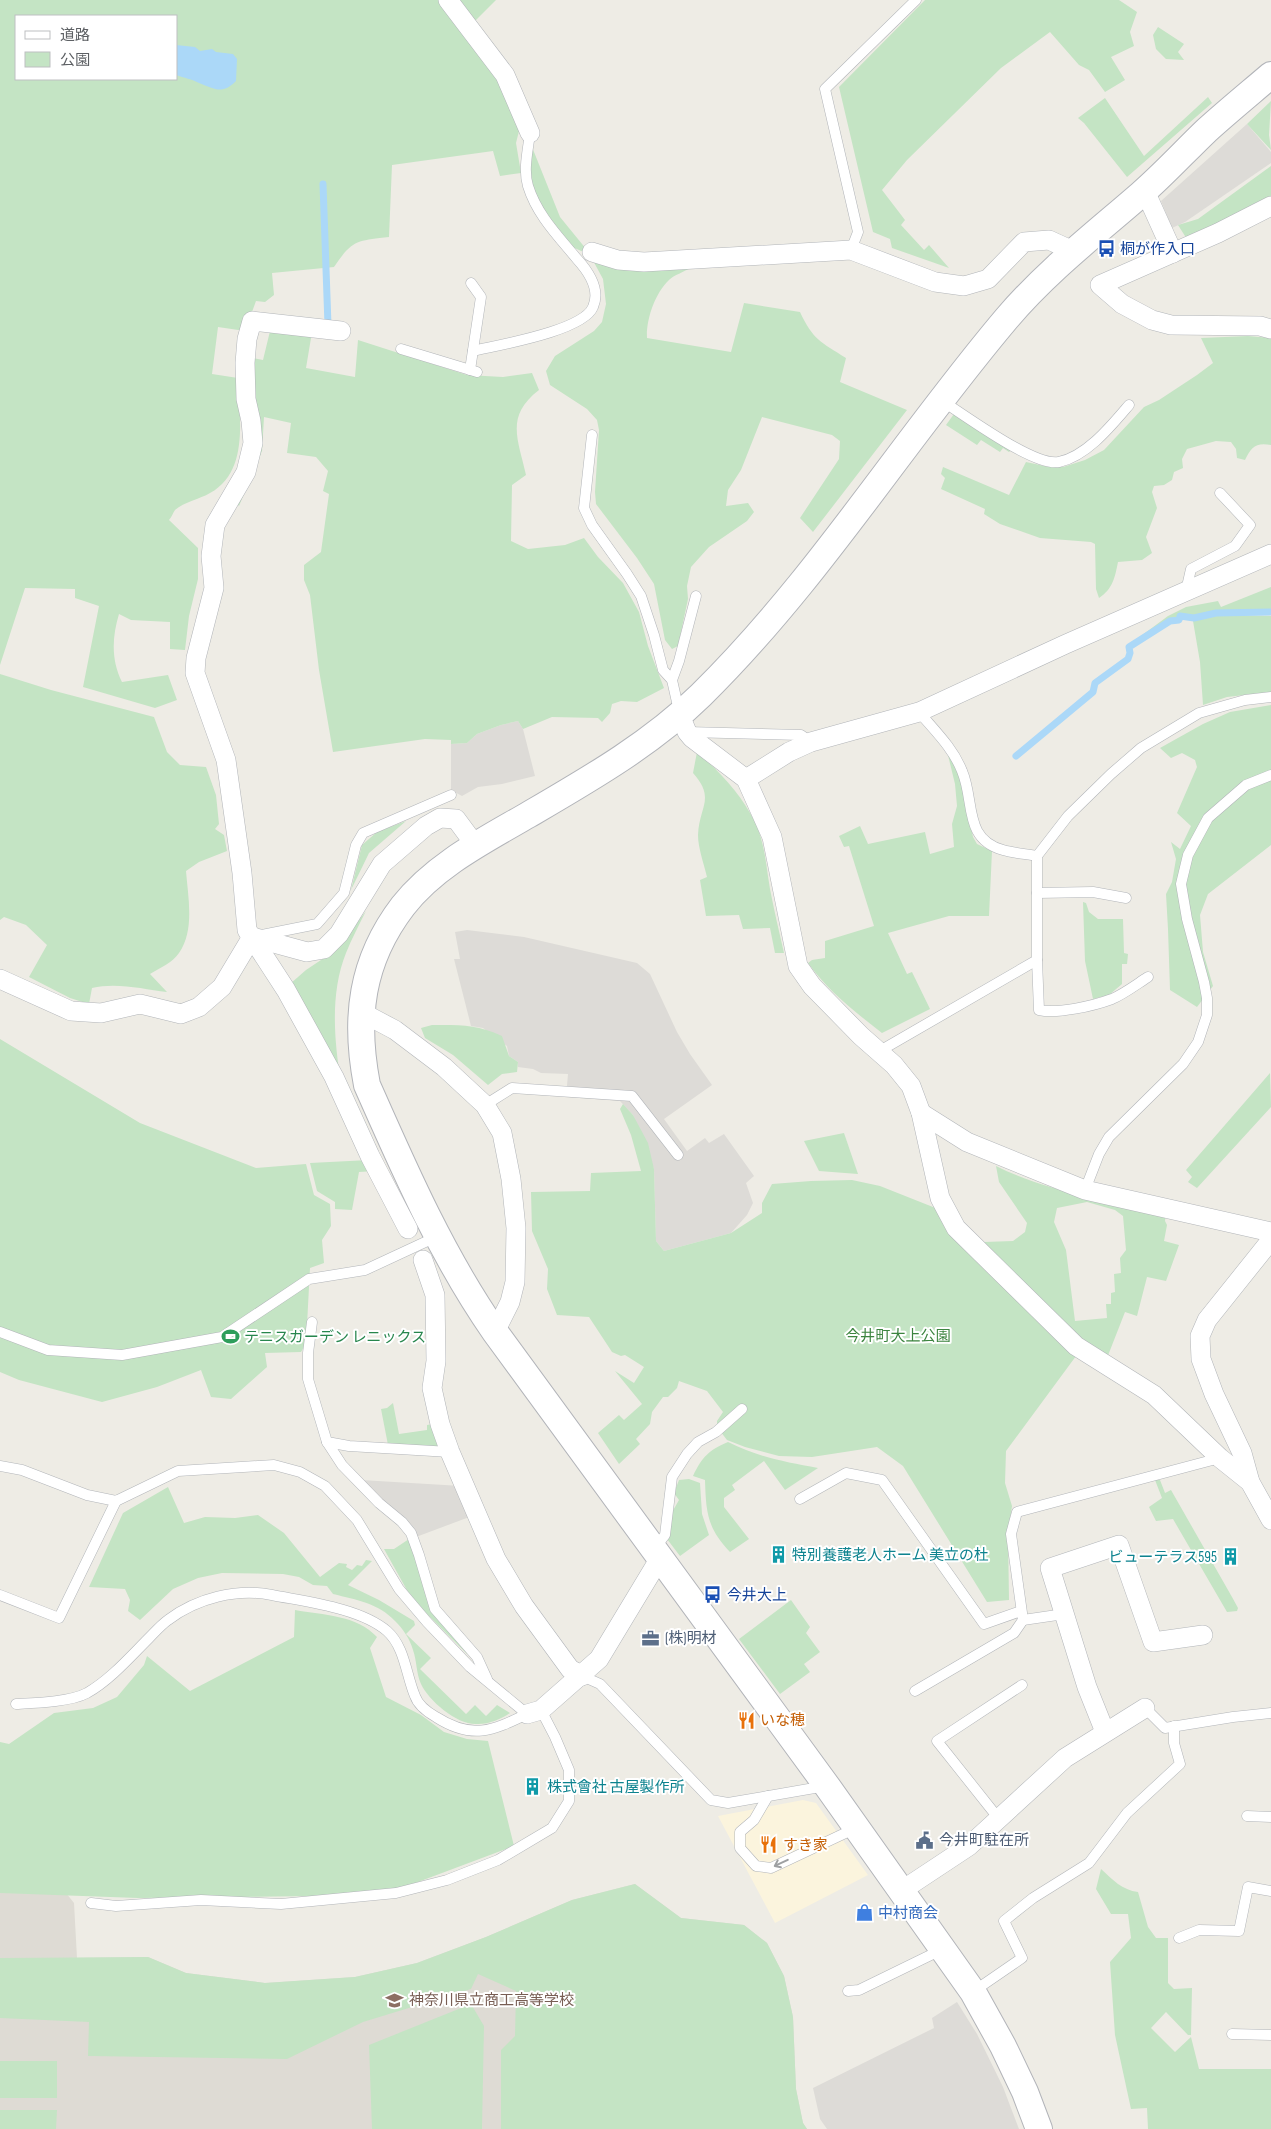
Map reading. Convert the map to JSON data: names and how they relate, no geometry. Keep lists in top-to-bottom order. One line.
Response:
{"parks":["今井町大上公園"],"places":{"bus stop":["桐が作入口","今井大上"],"sports":["テニスガーデン レニックス"],"building":["特別養護老人ホーム 美立の杜","ビューテラス595","株式會社 古屋製作所"],"office":["(株)明材"],"restaurant":["いな穂","すき家"],"public building":["今井町駐在所"],"shop":["中村商会"],"school or university":["神奈川県立商工高等学校"]},"legend":["道路","公園"]}
